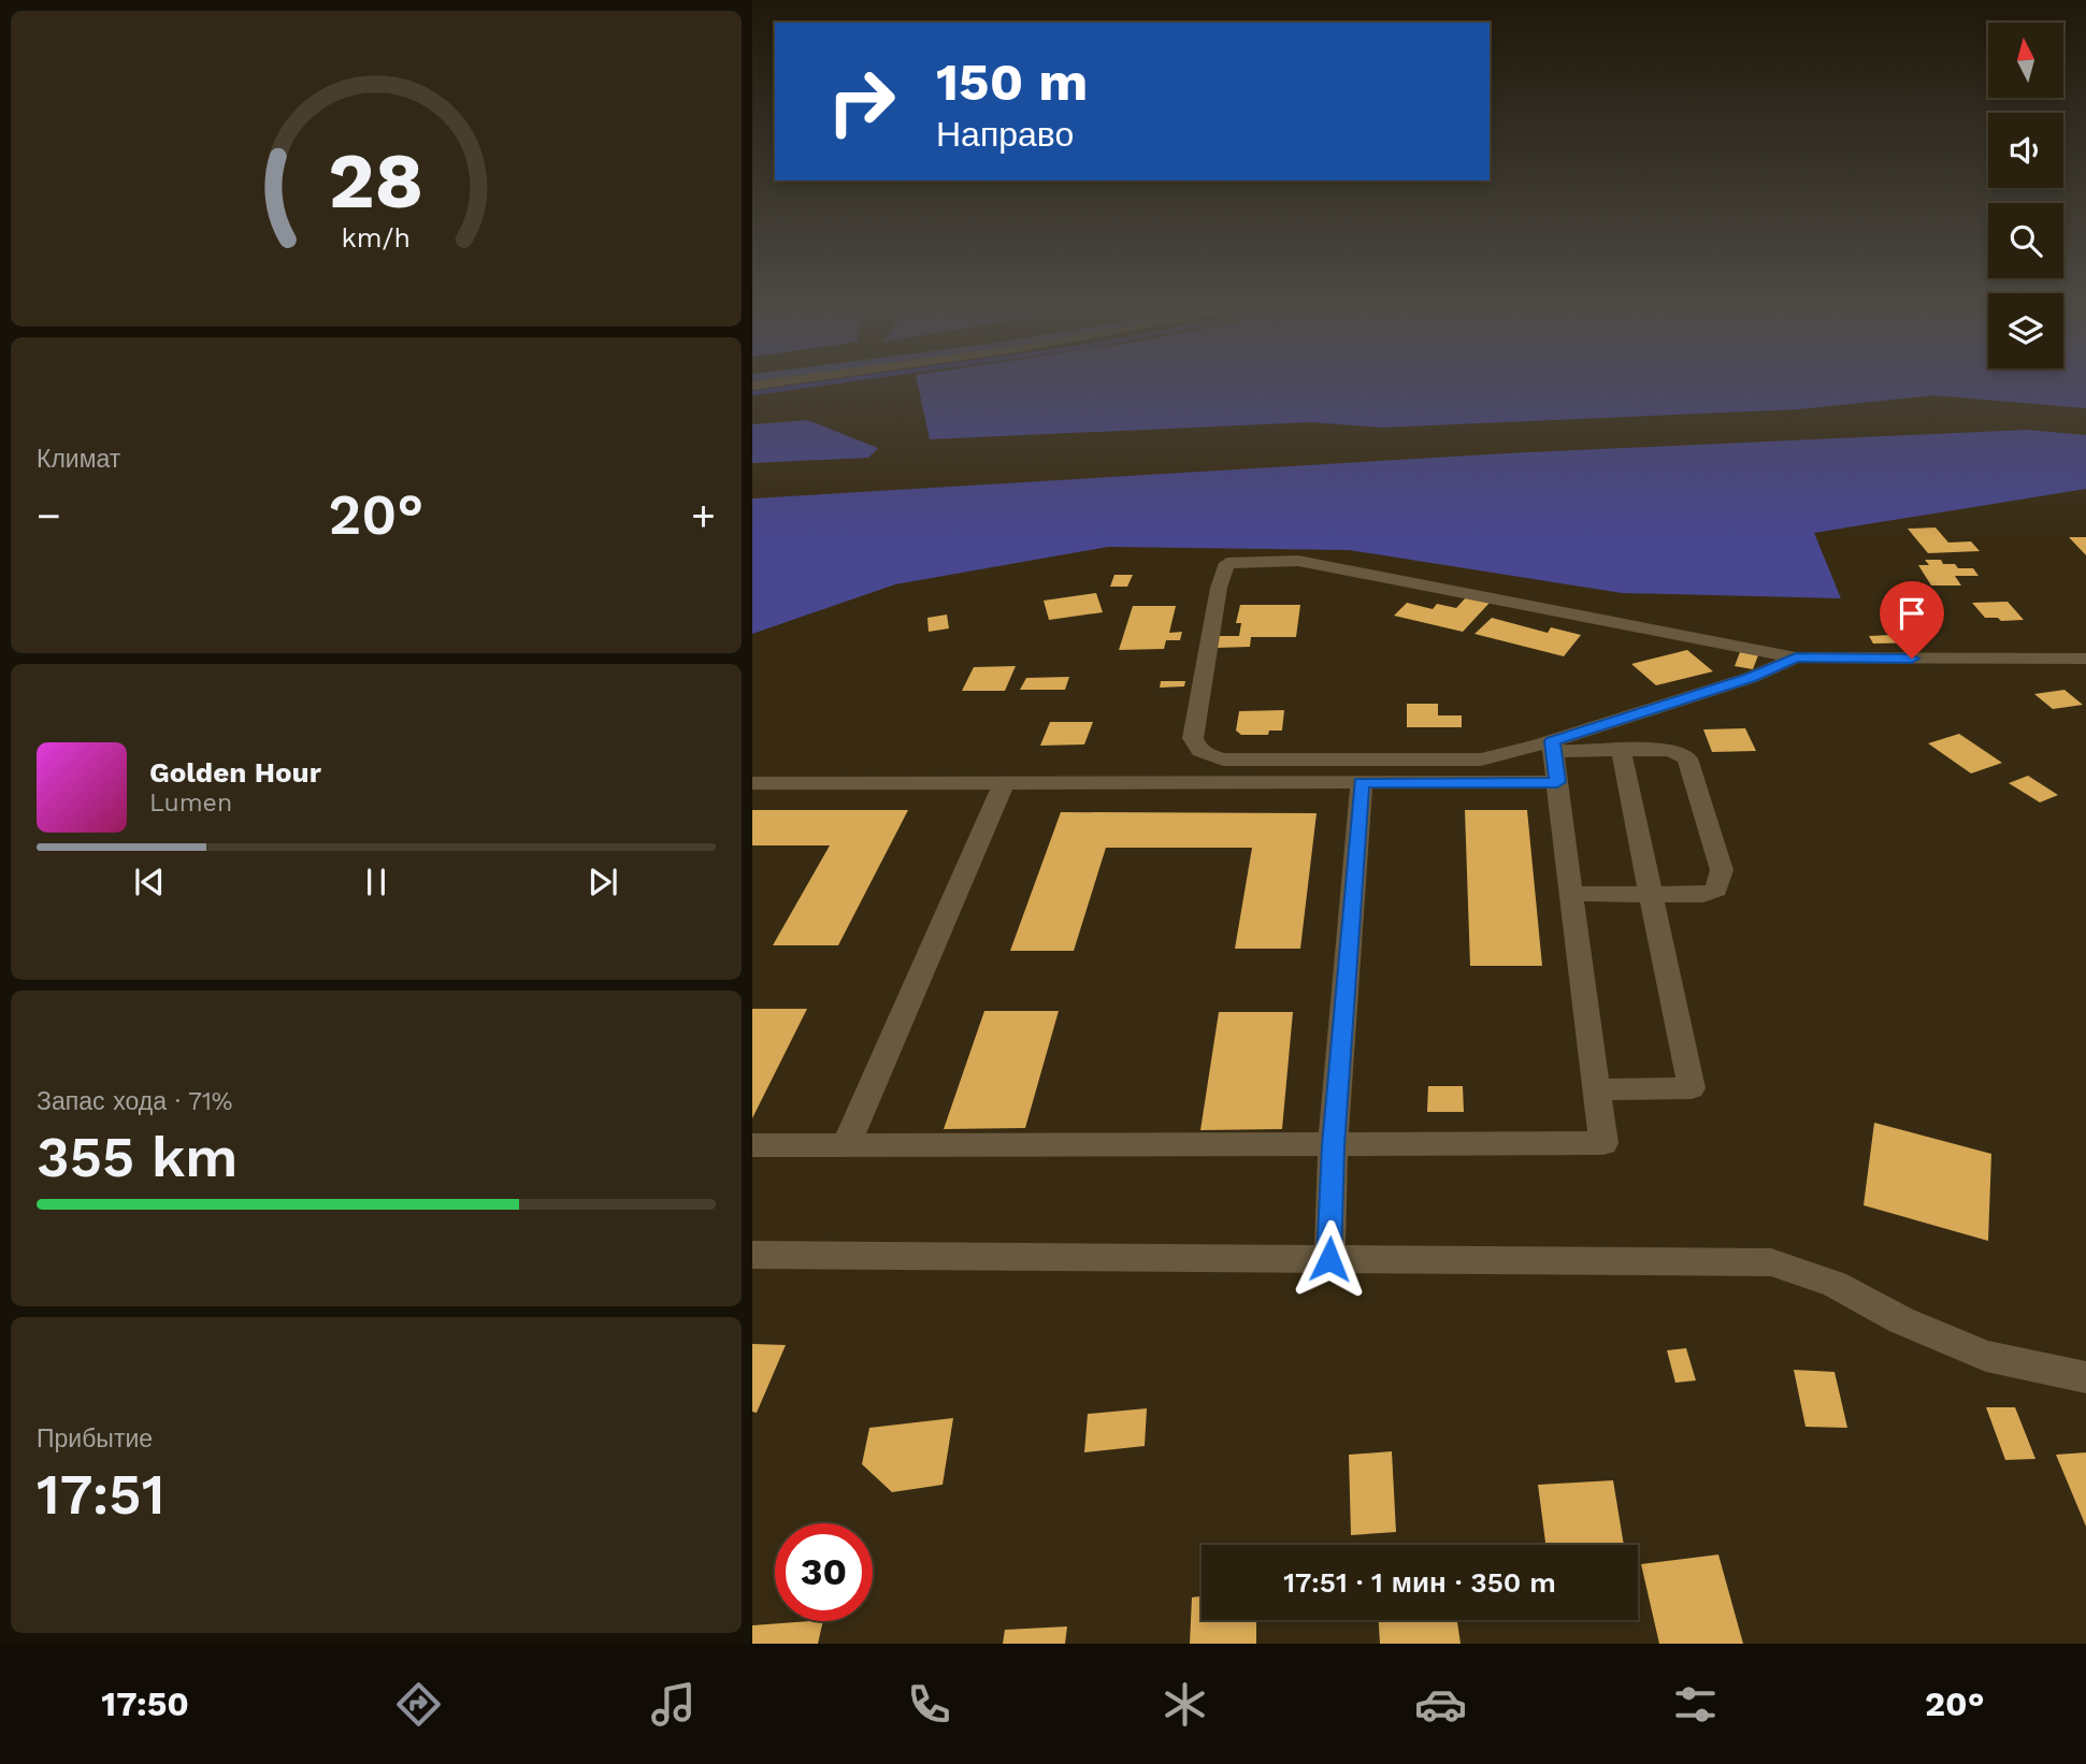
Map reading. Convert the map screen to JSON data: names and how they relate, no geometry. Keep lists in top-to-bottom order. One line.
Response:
{"north":"top","page":{"turn":["150 m","Направо"],"tile":["Климат",["Запас хода · 71%","355 km"],["Прибытие","17:51"]],"heat":["−","20°","+"],"song":["Golden Hour","Lumen"],"limit":"30","trip":"17:51 · 1 мин · 350 m","tabs":["17:50","20°"],"gauge":["28","km/h"]}}
